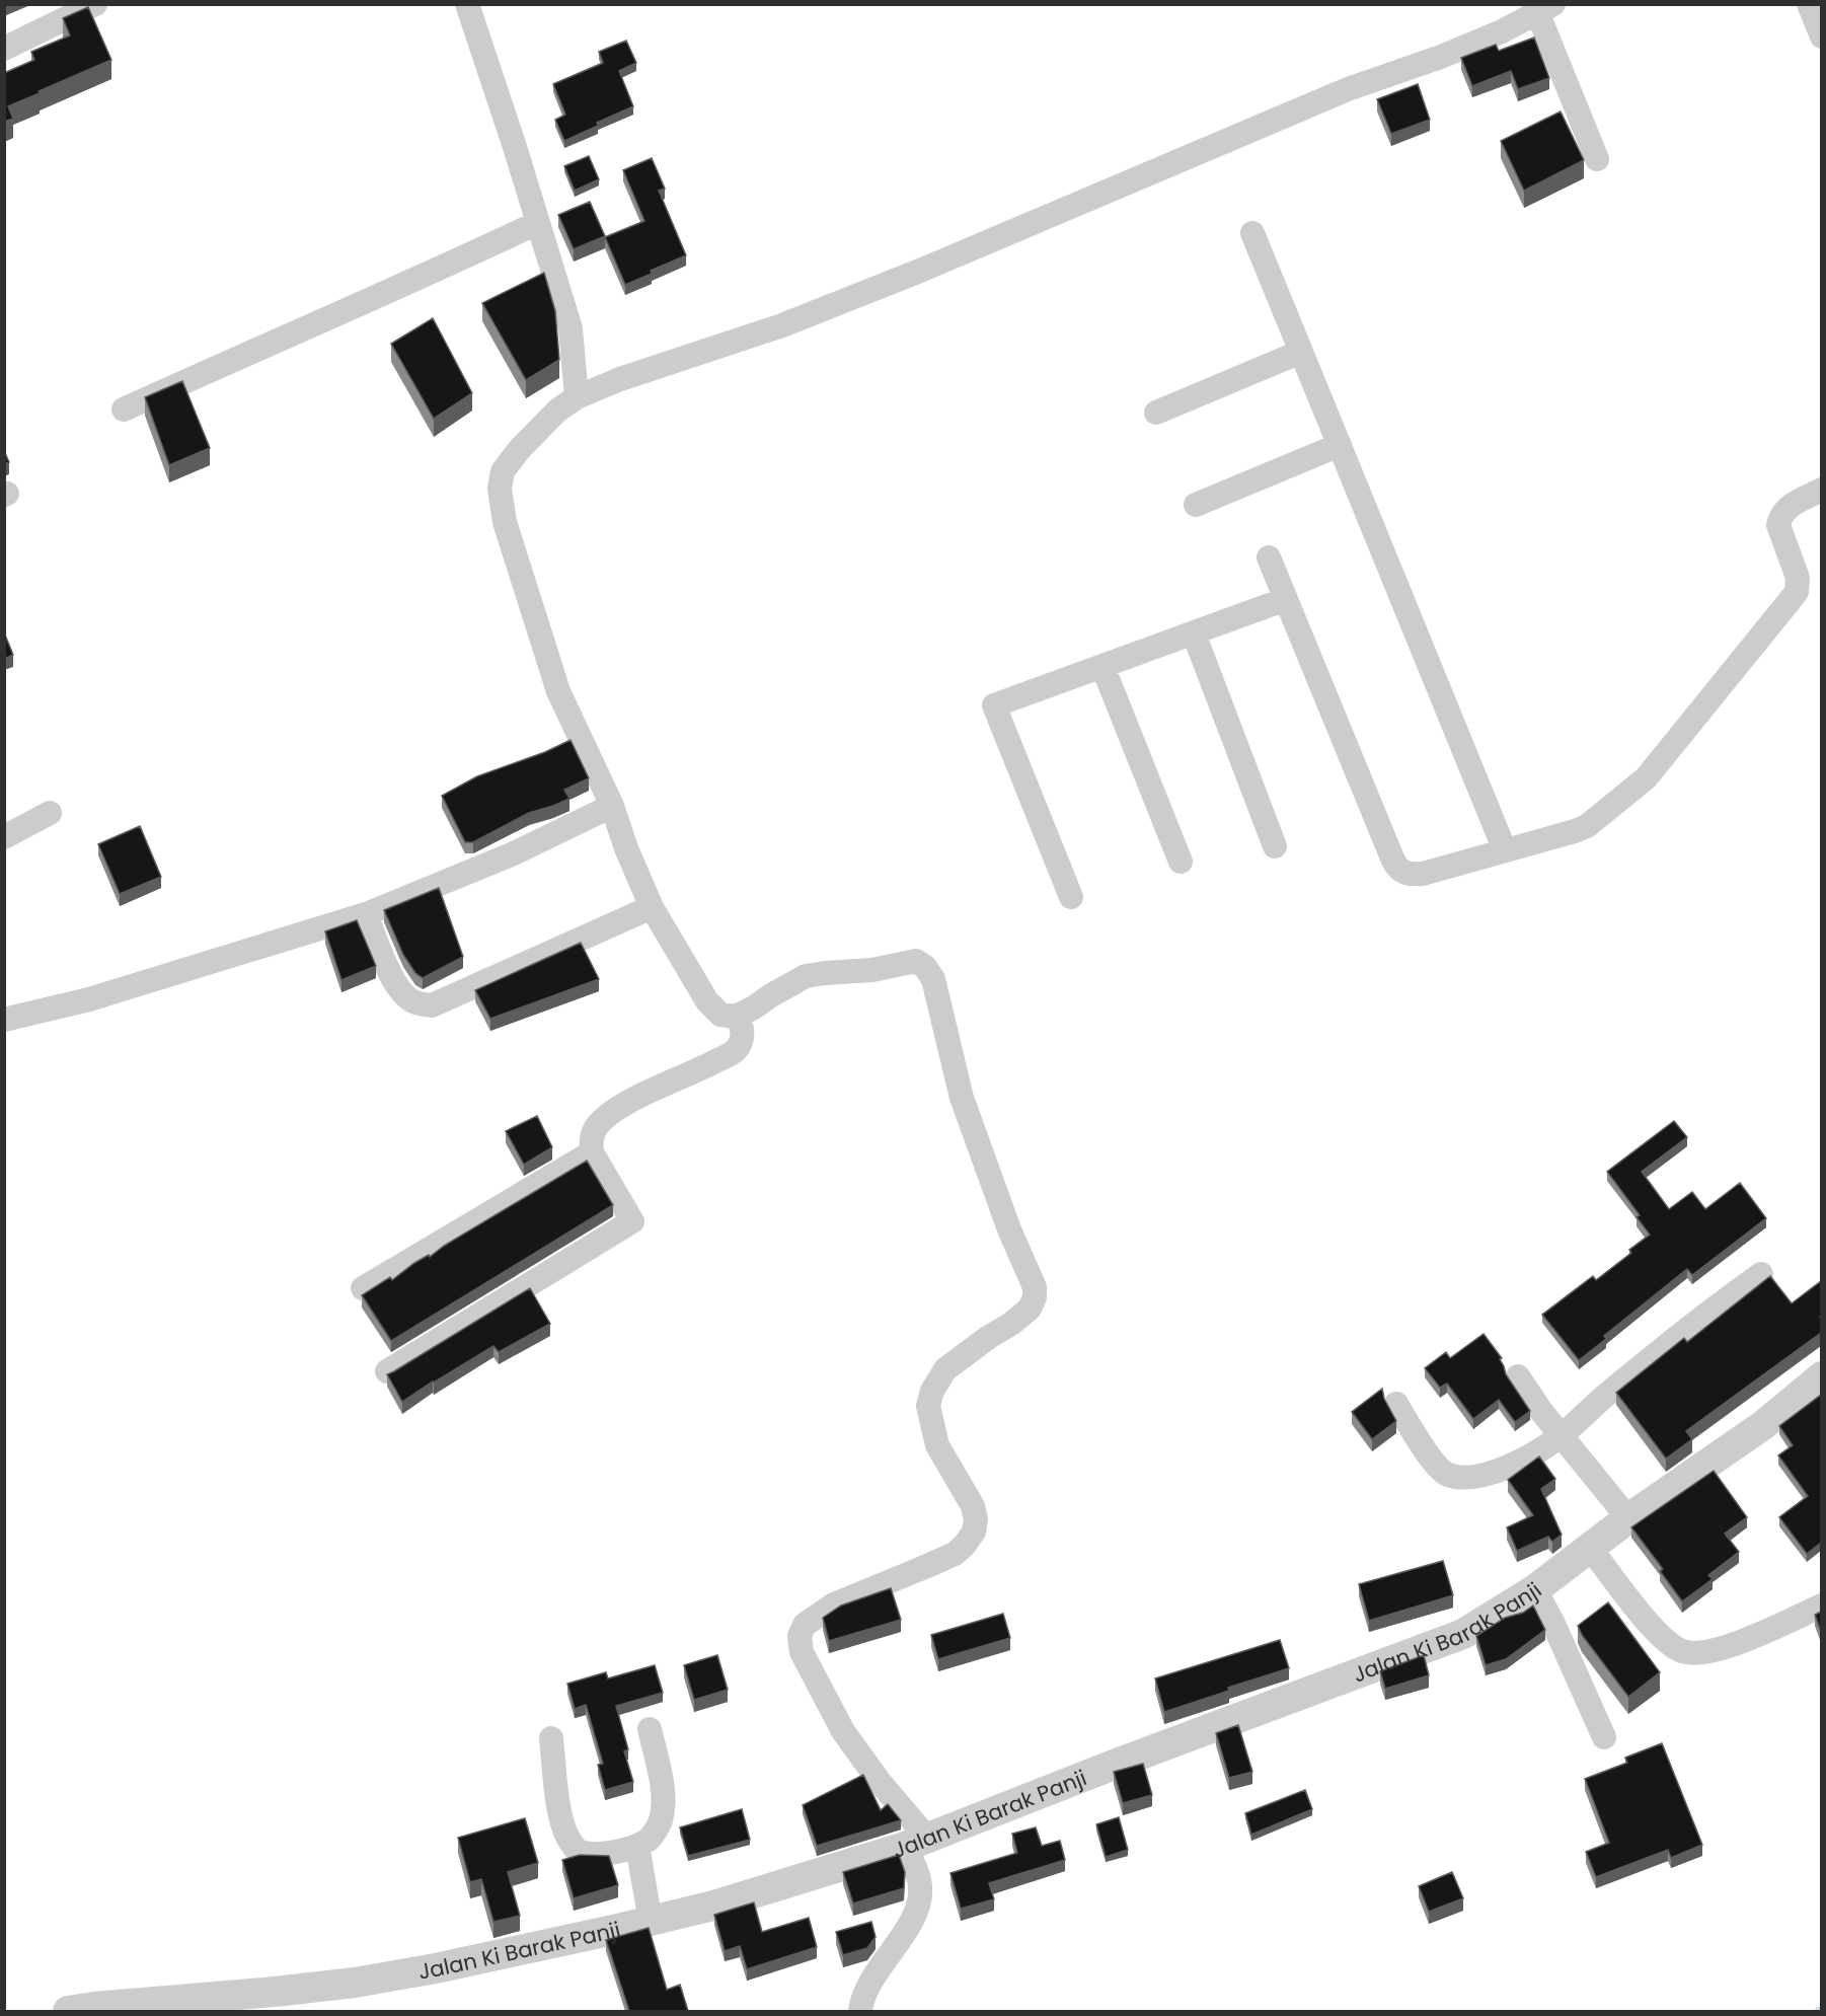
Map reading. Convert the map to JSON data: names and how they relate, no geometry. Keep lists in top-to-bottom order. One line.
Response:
{"streets":{"street":["Jalan Ki Barak Panji"]}}
